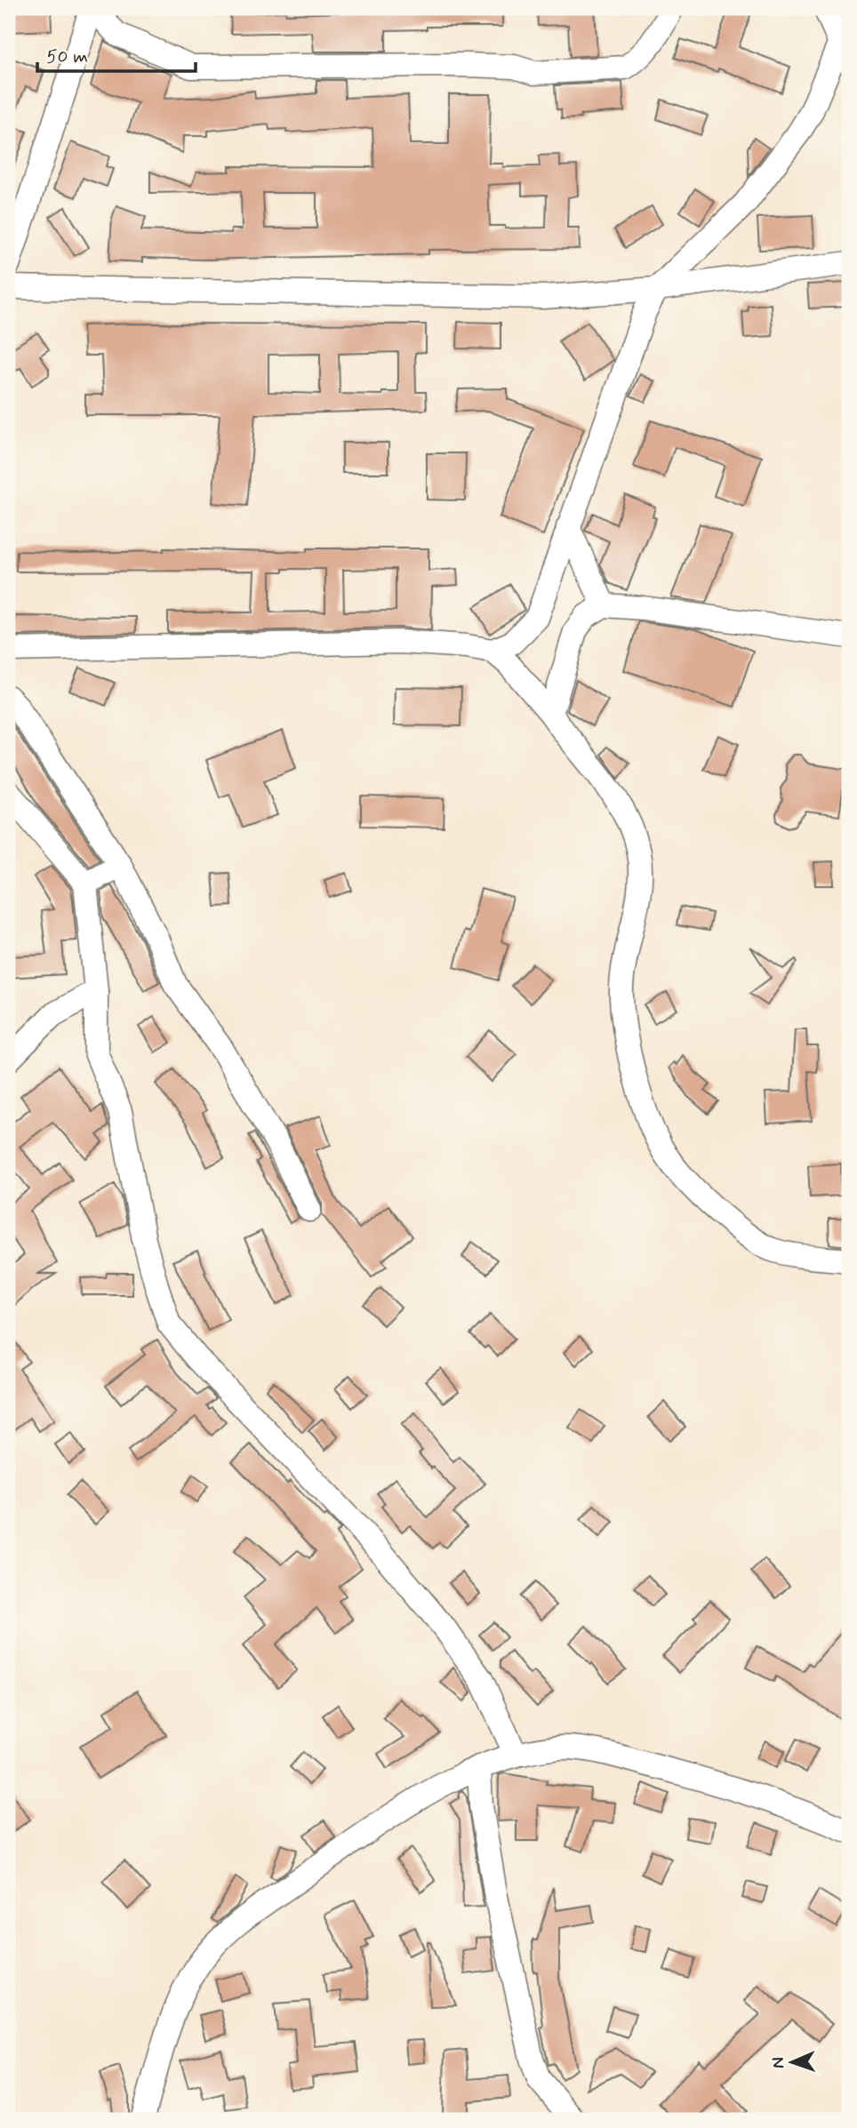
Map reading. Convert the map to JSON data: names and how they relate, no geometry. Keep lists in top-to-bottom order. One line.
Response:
{"scale_bar":"50 m","north":"left"}
